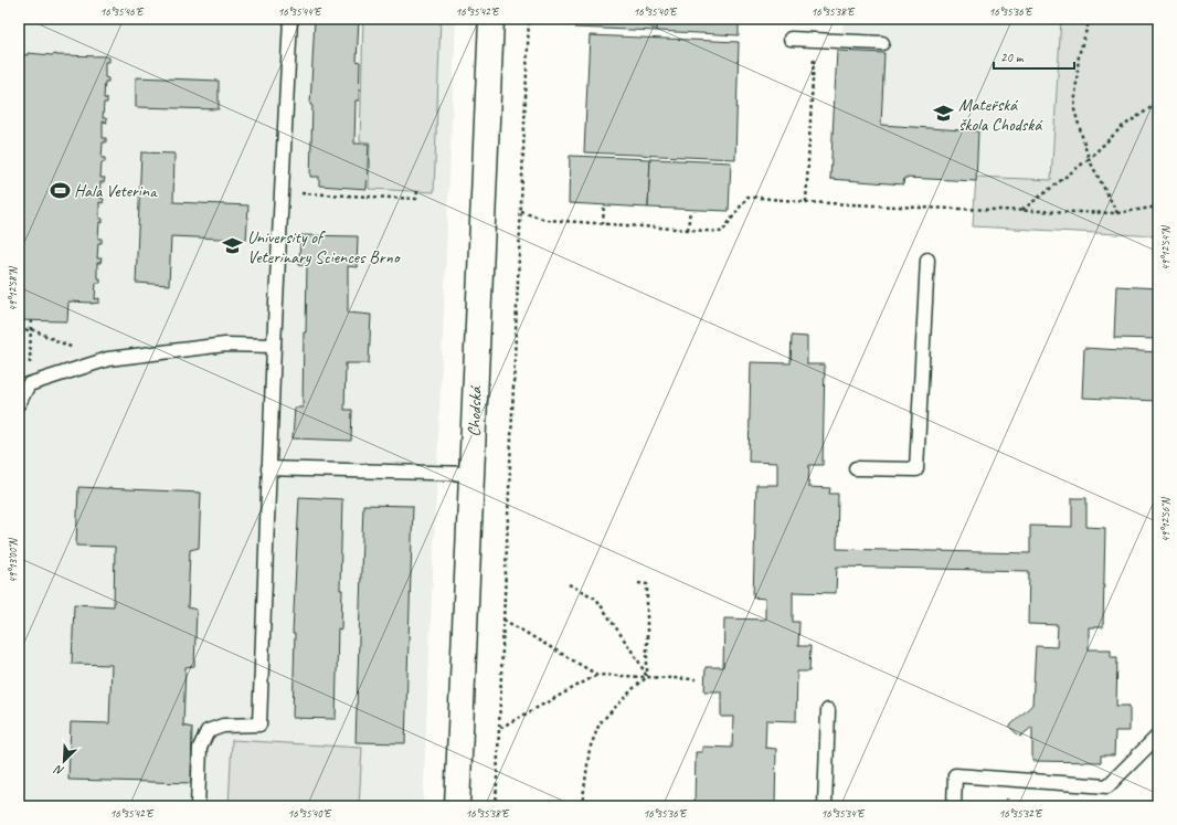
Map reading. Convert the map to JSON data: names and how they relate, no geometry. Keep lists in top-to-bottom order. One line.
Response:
{"streets":{"street":["Chodská"]},"places":{"school or university":["Mateřská škola Chodská","University of Veterinary Sciences Brno"],"sports":["Hala Veterina"]},"scale_bar":"20 m","north":"bottom left","coordinates":["16°35'46\"E","16°35'44\"E","16°35'42\"E","16°35'40\"E","16°35'38\"E","16°35'36\"E","49°12'54\"N","49°12'58\"N","49°12'56\"N","49°13'00\"N","16°35'34\"E","16°35'32\"E"]}
